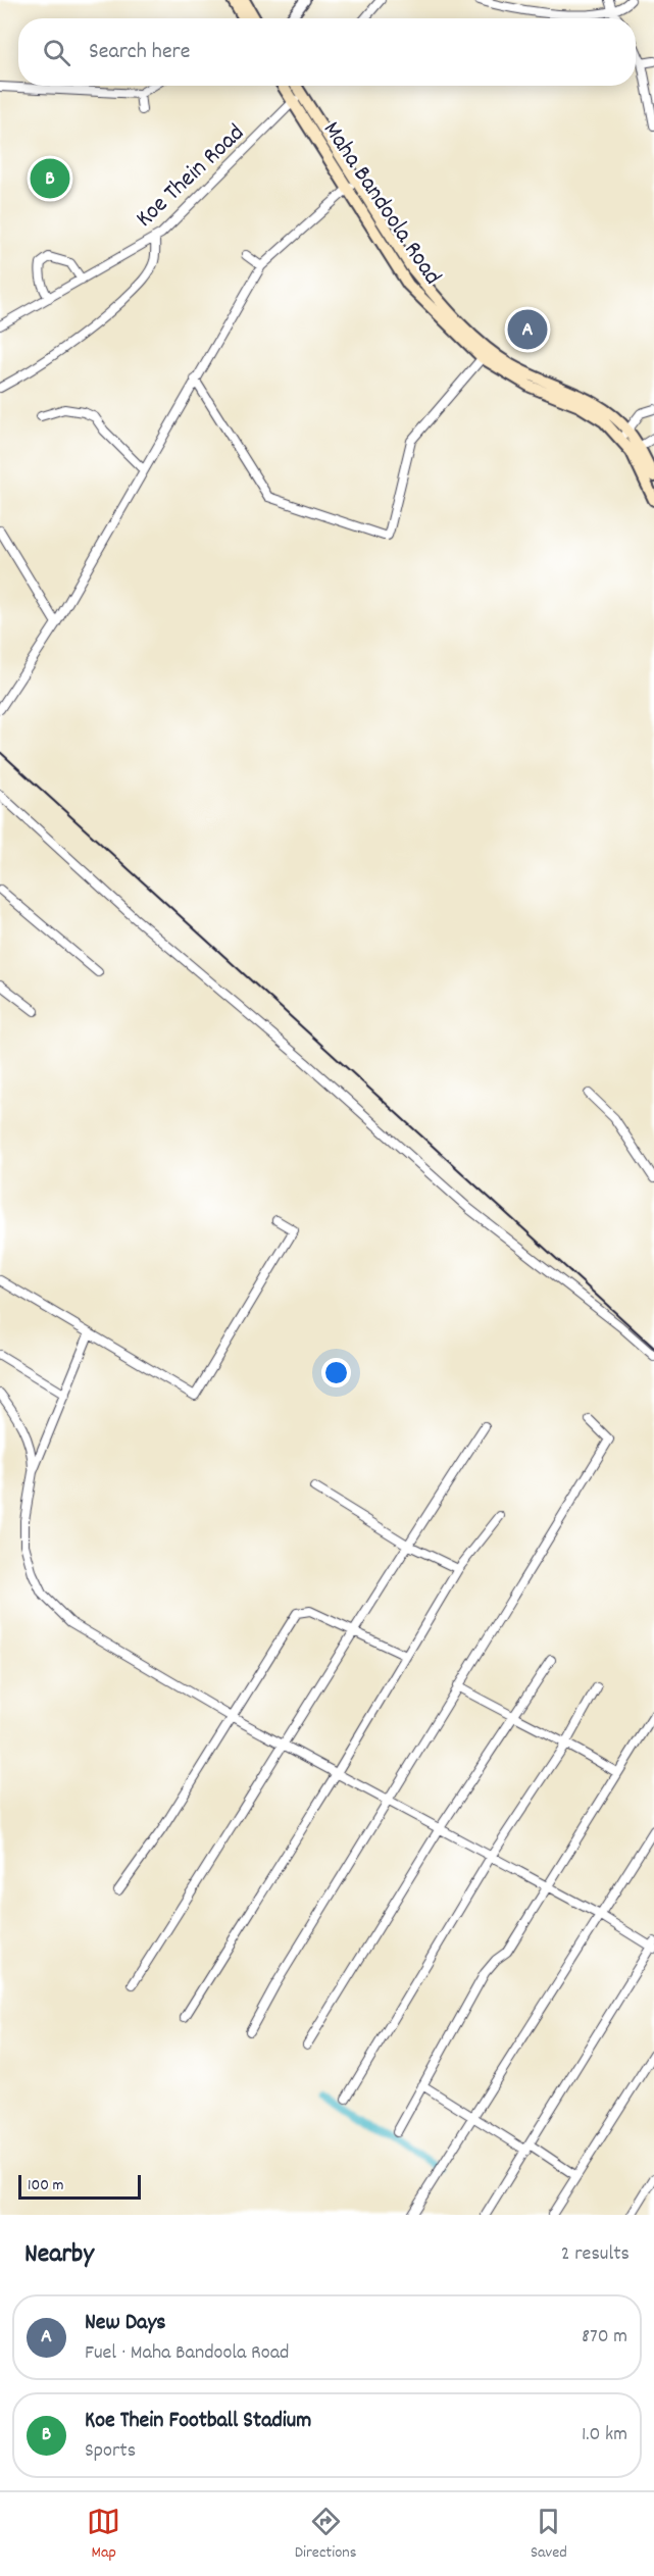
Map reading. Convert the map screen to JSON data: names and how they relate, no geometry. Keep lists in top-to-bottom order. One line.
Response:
{"streets":{"main road":["Maha Bandoola Road"],"street":["Koe Thein Road"]},"crossings":[["Koe Thein Road","Maha Bandoola Road"]],"scale_bar":"100 m","page":{"search":"Search here","pins":["B","A"],"scale":"100 m","heading":["Nearby","2 results"],"list":[{"mark":"A","name":"New Days","note":"Fuel · Maha Bandoola Road","value":"870 m"},{"mark":"B","name":"Koe Thein Football Stadium","note":"Sports","value":"1.0 km"}],"nav":["Map","Directions","Saved"]}}
